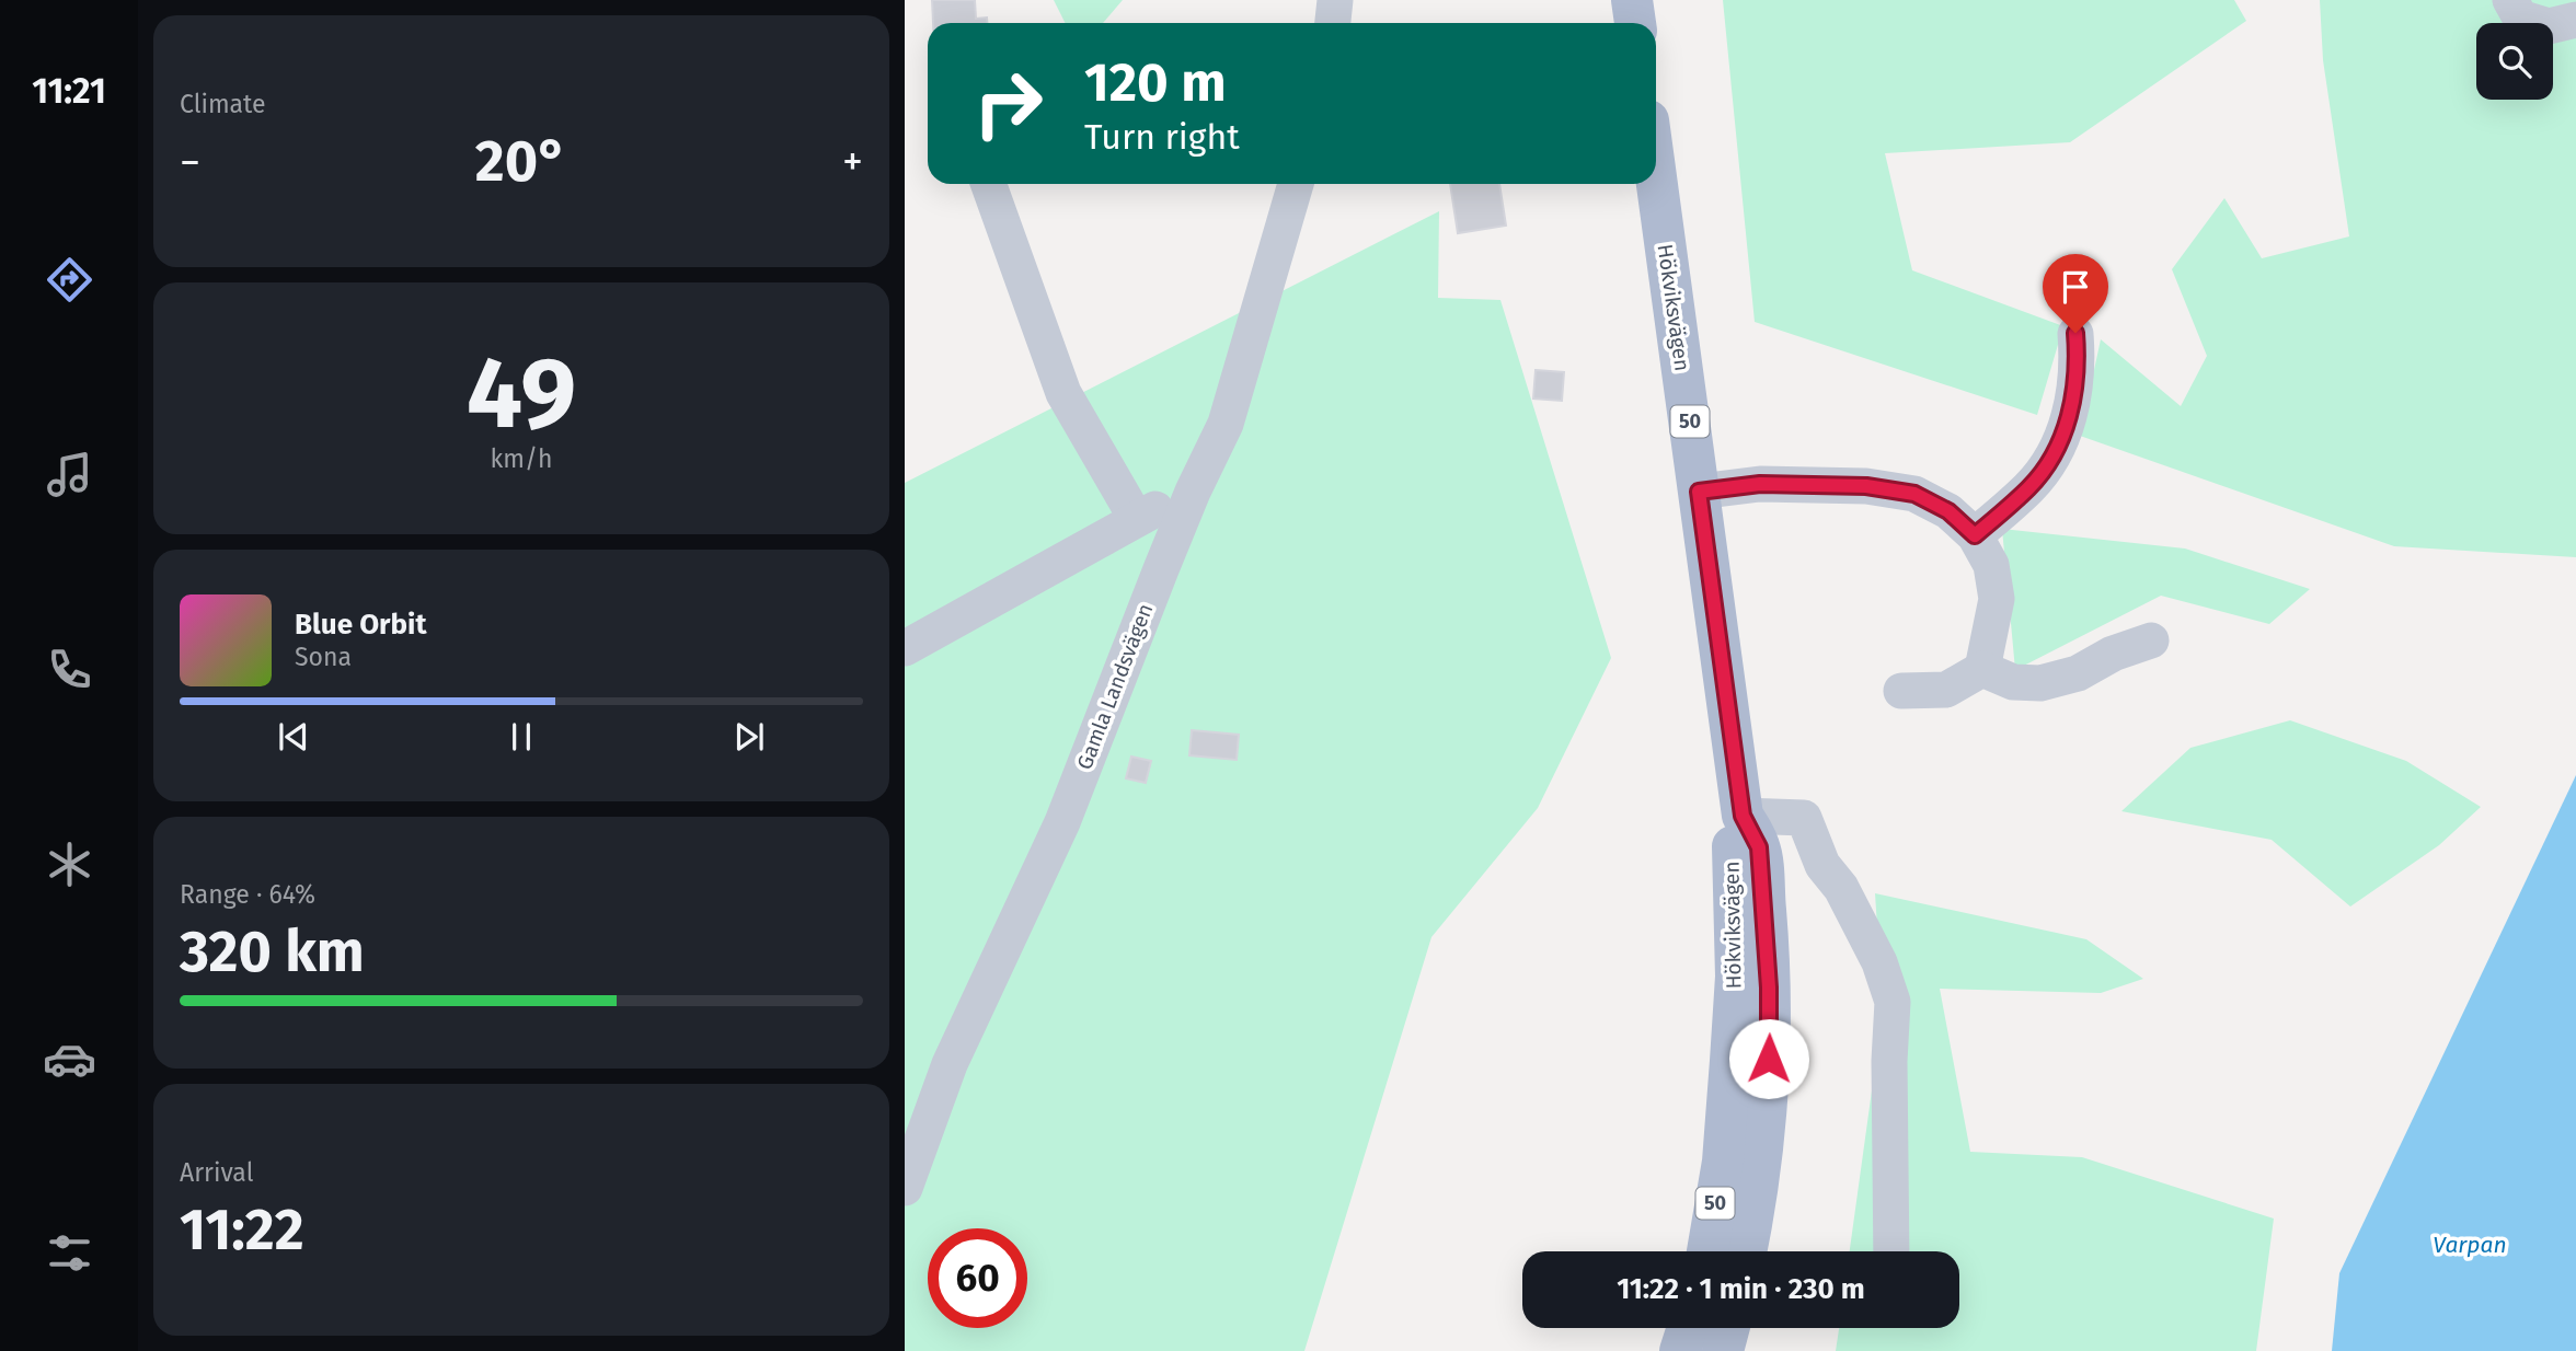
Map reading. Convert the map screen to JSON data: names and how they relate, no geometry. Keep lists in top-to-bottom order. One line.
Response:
{"streets":{"main road":["Hökviksvägen","50"],"street":["Gamla Landsvägen"]},"water":["Varpan"],"page":{"tabs":"11:21","tile":["Climate",["49","km/h"],["Range · 64%","320 km"],["Arrival","11:22"]],"turn":["120 m","Turn right"],"heat":["−","20°","+"],"song":["Blue Orbit","Sona"],"limit":"60","trip":"11:22 · 1 min · 230 m"}}
